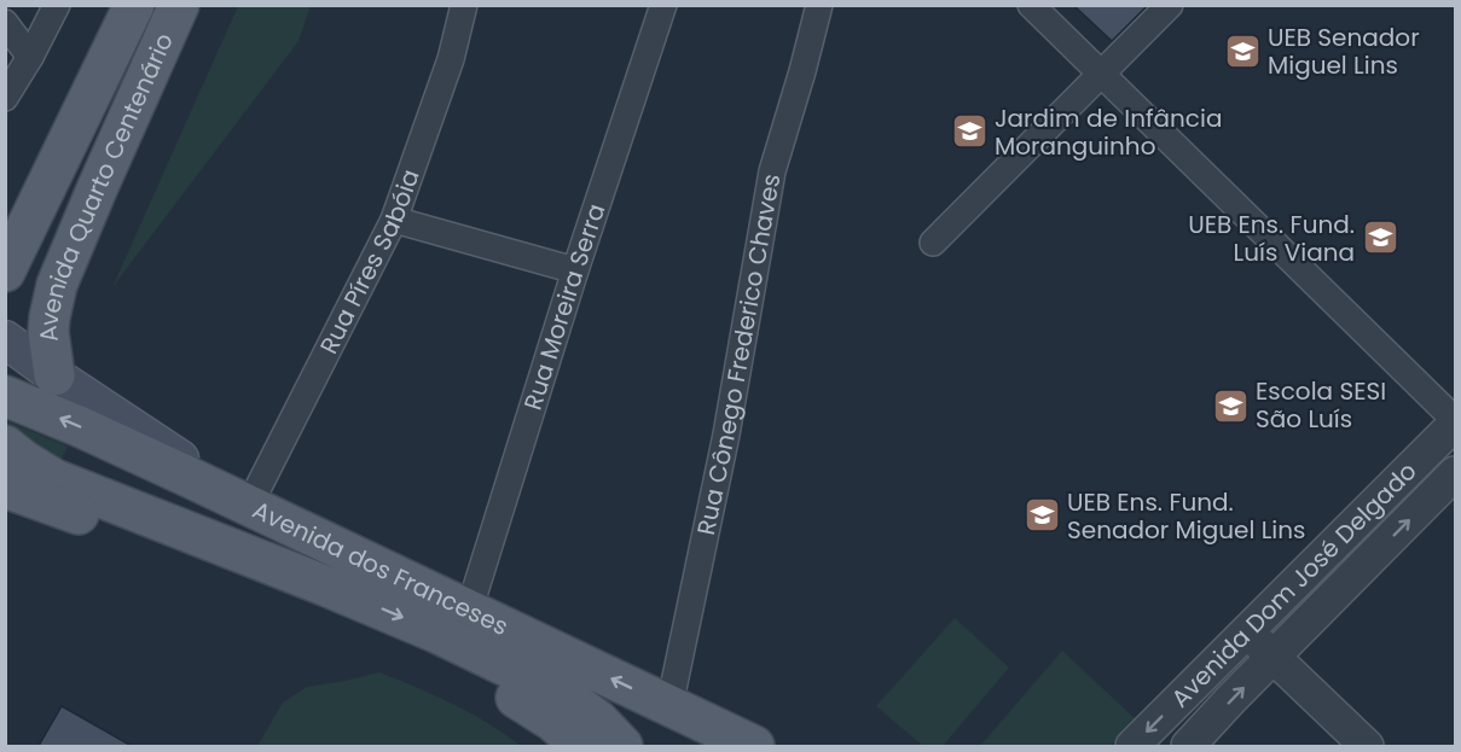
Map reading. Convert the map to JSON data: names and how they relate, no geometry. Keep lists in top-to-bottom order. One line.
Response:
{"streets":{"main road":["Avenida Quarto Centenário","Avenida dos Franceses"],"street":["Rua Píres Sabóia","Rua Moreira Serra","Rua Cônego Frederico Chaves","Avenida Dom José Delgado"]},"crossings":[["Rua Píres Sabóia","Avenida dos Franceses"],["Rua Moreira Serra","Avenida dos Franceses"],["Rua Cônego Frederico Chaves","Avenida dos Franceses"]],"places":{"school or university":["UEB Senador Miguel Lins","Jardim de Infância Moranguinho","UEB Ens. Fund. Luís Viana","Escola SESI São Luís","UEB Ens. Fund. Senador Miguel Lins"]}}
